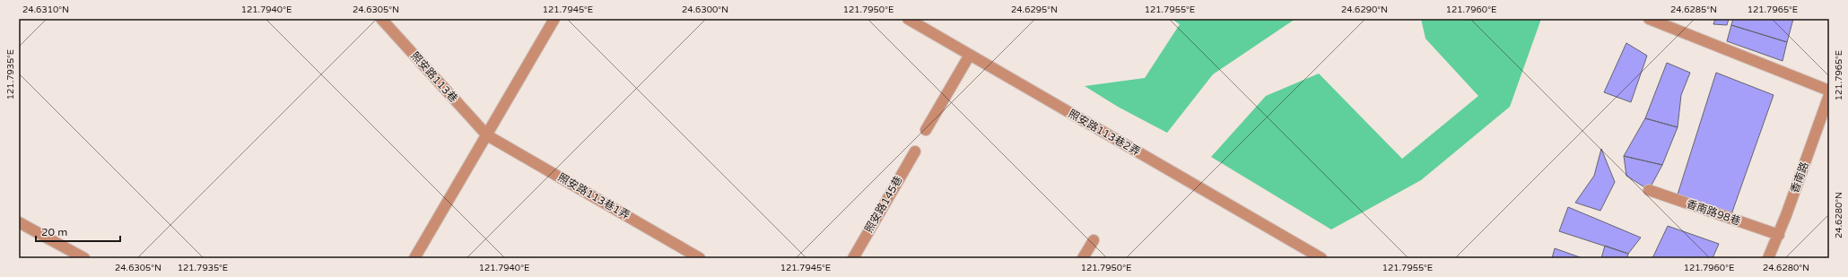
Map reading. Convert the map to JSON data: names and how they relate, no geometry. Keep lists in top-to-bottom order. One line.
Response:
{"streets":{"street":["照安路113巷","照安路113巷2弄","香南路","照安路113巷1弄","照安路145巷","香南路98巷"]},"crossings":[["照安路113巷","照安路113巷1弄"],["香南路","香南路98巷"]],"scale_bar":"20 m","coordinates":["24.6310°N","121.7940°E","24.6305°N","121.7945°E","24.6300°N","121.7950°E","24.6295°N","121.7955°E","24.6290°N","121.7960°E","24.6285°N","121.7965°E","121.7935°E","24.6280°N"]}
